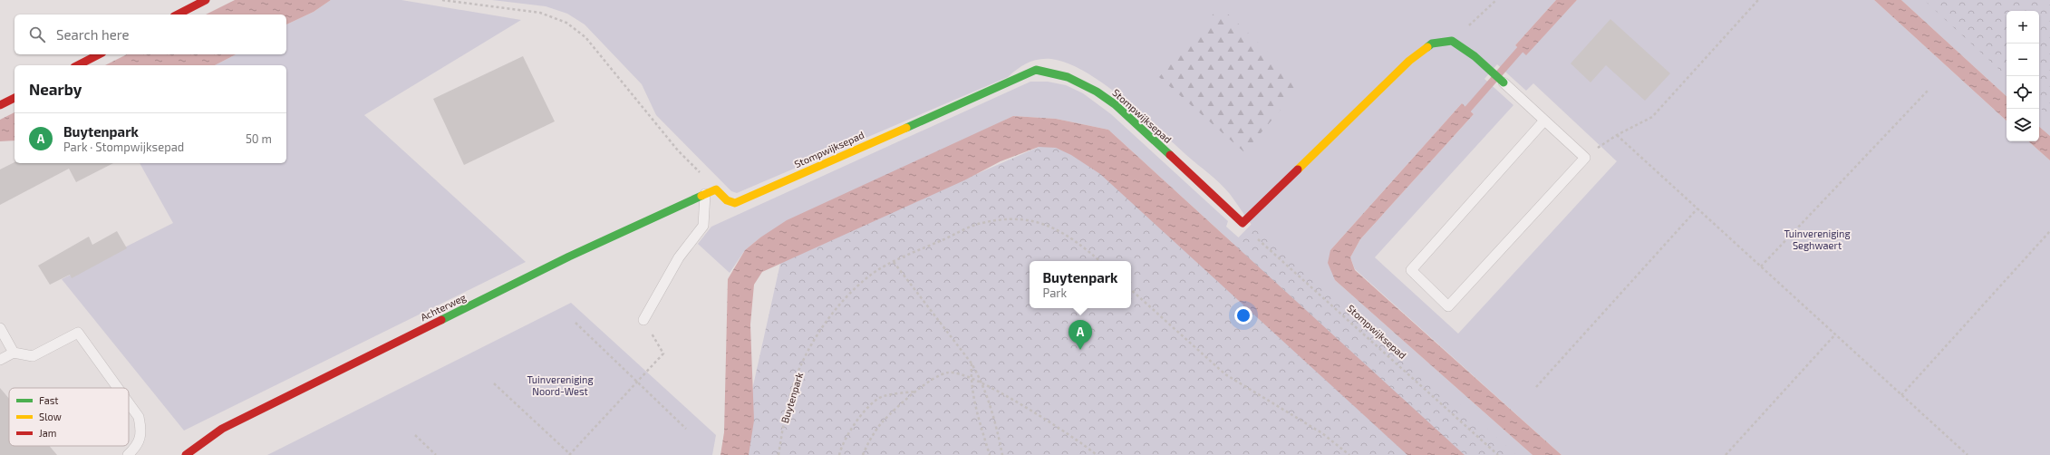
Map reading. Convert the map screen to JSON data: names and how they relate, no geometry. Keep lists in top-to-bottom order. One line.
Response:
{"streets":{"street":["Stompwijksepad","Achterweg"],"path":["Buytenpark"]},"crossings":[["Stompwijksepad","Achterweg"]],"parks":["Tuinvereniging Seghwaert","Tuinvereniging Noord-West"],"legend":["Fast","Slow","Jam"],"page":{"map_buttons":["+","−"],"search":"Search here","heading":"Nearby","list":[{"mark":"A","name":"Buytenpark","note":"Park · Stompwijksepad","value":"50 m"}],"popup":["Buytenpark","Park"],"pins":"A"}}
